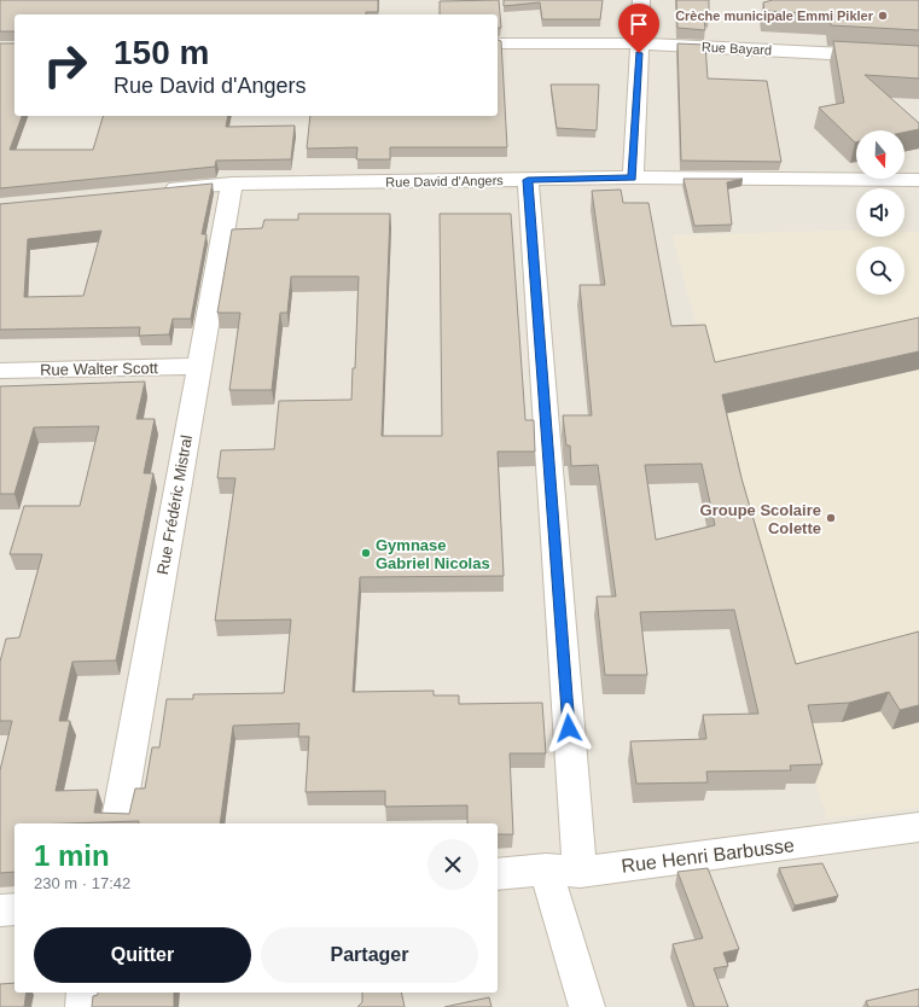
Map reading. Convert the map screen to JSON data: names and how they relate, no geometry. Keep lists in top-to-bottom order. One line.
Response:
{"streets":{"street":["Rue Bayard","Rue David d'Angers","Rue Walter Scott","Rue Frédéric Mistral","Rue Henri Barbusse"]},"crossings":[["Rue David d'Angers","Rue Frédéric Mistral"],["Rue Walter Scott","Rue Frédéric Mistral"]],"places":["Crèche municipale Emmi Pikler","Groupe Scolaire Colette","Gymnase Gabriel Nicolas"],"north":"bottom","page":{"turn":["150 m","Rue David d'Angers"],"heading":["1 min","230 m · 17:42"],"buttons":["Quitter","Partager"]}}
